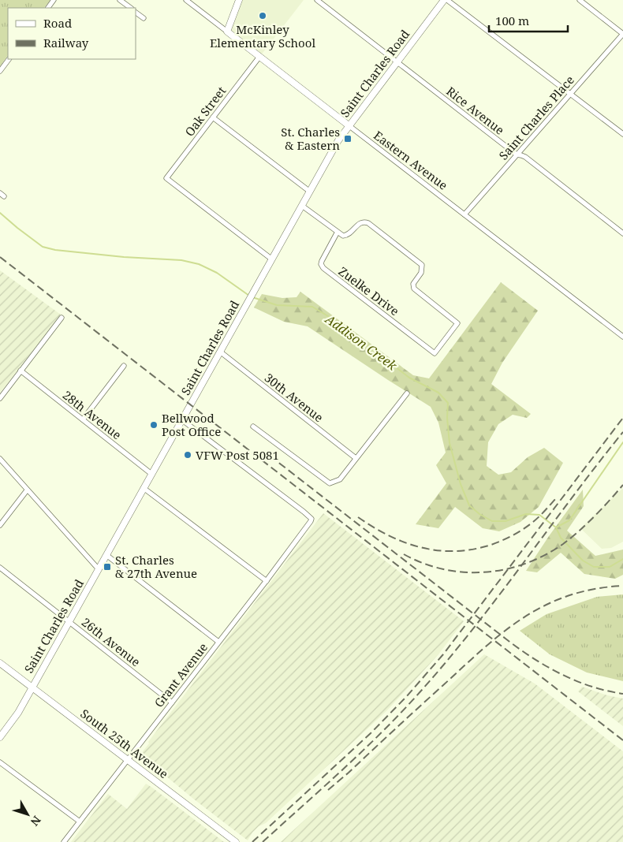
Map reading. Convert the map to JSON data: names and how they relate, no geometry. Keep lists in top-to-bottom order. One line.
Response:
{"streets":{"main road":["Saint Charles Road","Eastern Avenue","South 25th Avenue"],"street":["Rice Avenue","Oak Street","Saint Charles Place","Zuelke Drive","30th Avenue","28th Avenue","26th Avenue","Grant Avenue"]},"crossings":[["Saint Charles Road","Rice Avenue"],["Saint Charles Road","Oak Street"],["Saint Charles Road","Eastern Avenue"],["Saint Charles Road","30th Avenue"],["Saint Charles Road","28th Avenue"],["Saint Charles Road","26th Avenue"],["Saint Charles Road","Grant Avenue"],["Saint Charles Road","South 25th Avenue"],["Rice Avenue","Saint Charles Place"],["Oak Street","Eastern Avenue"],["Saint Charles Place","Eastern Avenue"],["26th Avenue","Grant Avenue"],["Grant Avenue","South 25th Avenue"]],"water":["Addison Creek"],"places":{"other":["McKinley Elementary School","Bellwood Post Office","VFW Post 5081"],"transit":["St. Charles & Eastern","St. Charles & 27th Avenue"]},"legend":["Road","Railway"],"scale_bar":"100 m","north":"bottom right"}
